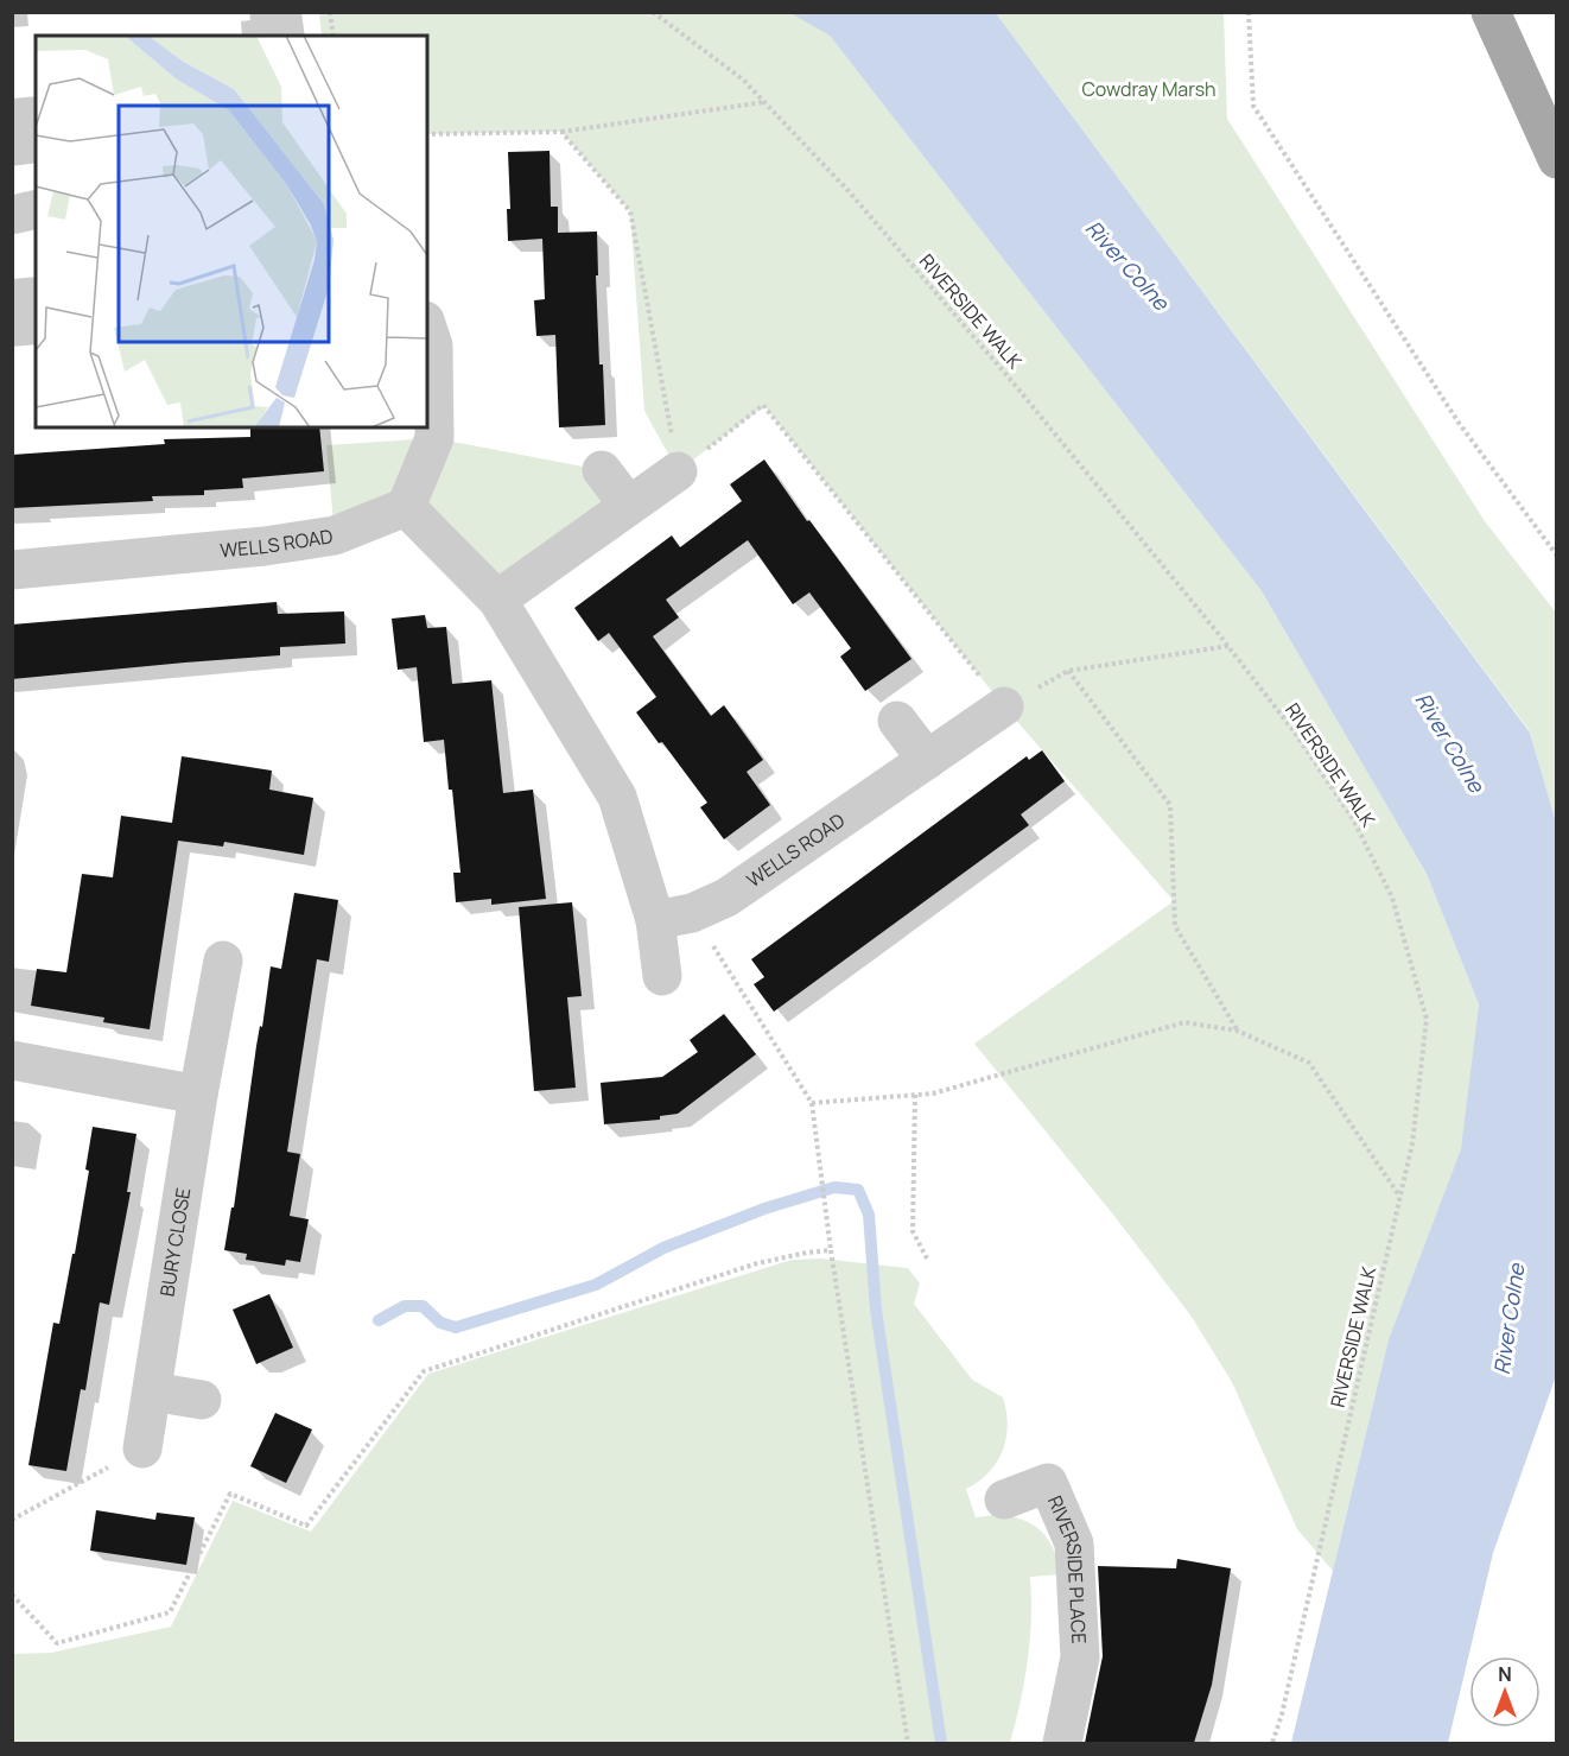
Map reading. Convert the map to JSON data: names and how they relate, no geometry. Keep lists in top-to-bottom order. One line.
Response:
{"streets":{"street":["WELLS ROAD","BURY CLOSE","RIVERSIDE PLACE"],"path":["RIVERSIDE WALK"]},"water":["River Colne"],"parks":["Cowdray Marsh"],"north":"top"}
